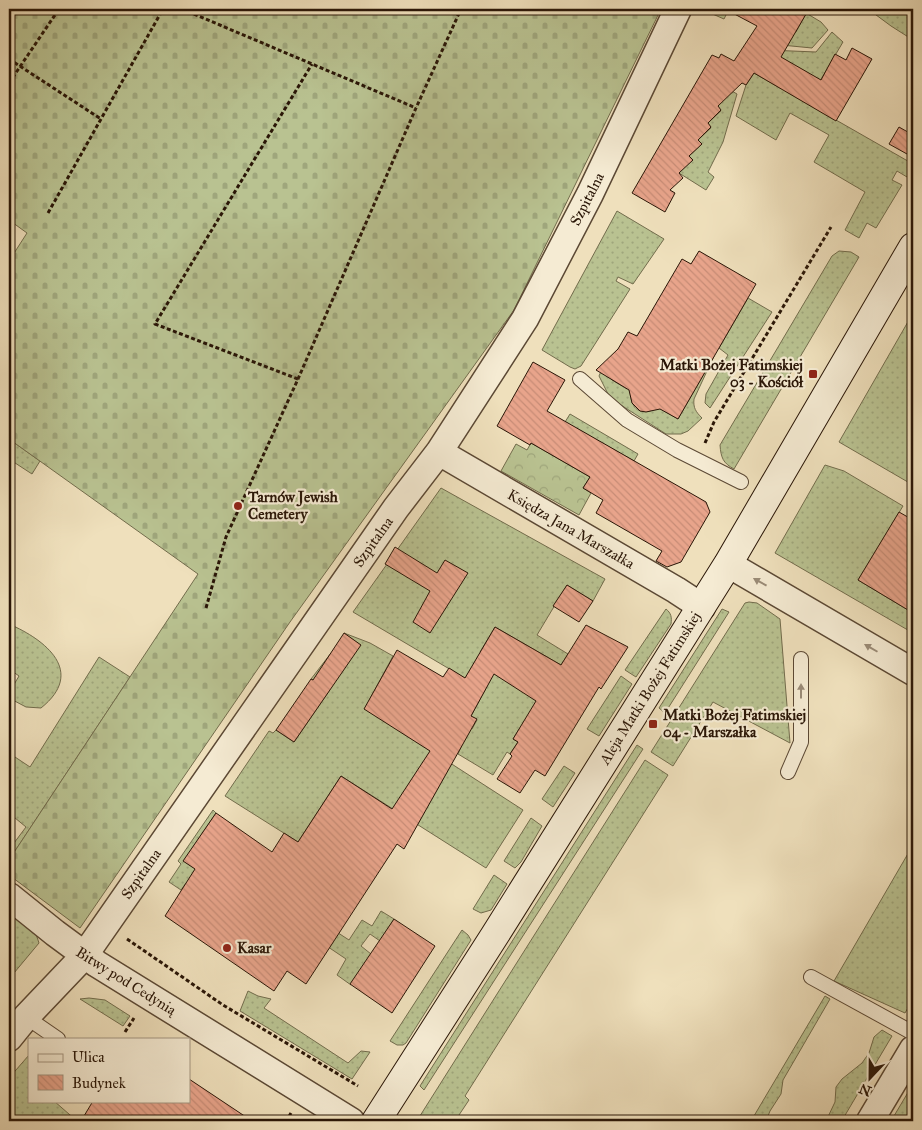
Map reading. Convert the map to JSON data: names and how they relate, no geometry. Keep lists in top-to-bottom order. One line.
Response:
{"streets":{"street":["Szpitalna","Księdza Jana Marszałka","Aleja Matki Bożej Fatimskiej","Bitwy pod Cedynią"]},"crossings":[["Szpitalna","Księdza Jana Marszałka"],["Szpitalna","Bitwy pod Cedynią"],["Księdza Jana Marszałka","Aleja Matki Bożej Fatimskiej"]],"places":{"transit":["Matki Bożej Fatimskiej 03 - Kościół","Matki Bożej Fatimskiej 04 - Marszałka"],"other":["Tarnów Jewish Cemetery","Kasar"]},"legend":["Ulica","Budynek"],"north":"bottom"}
